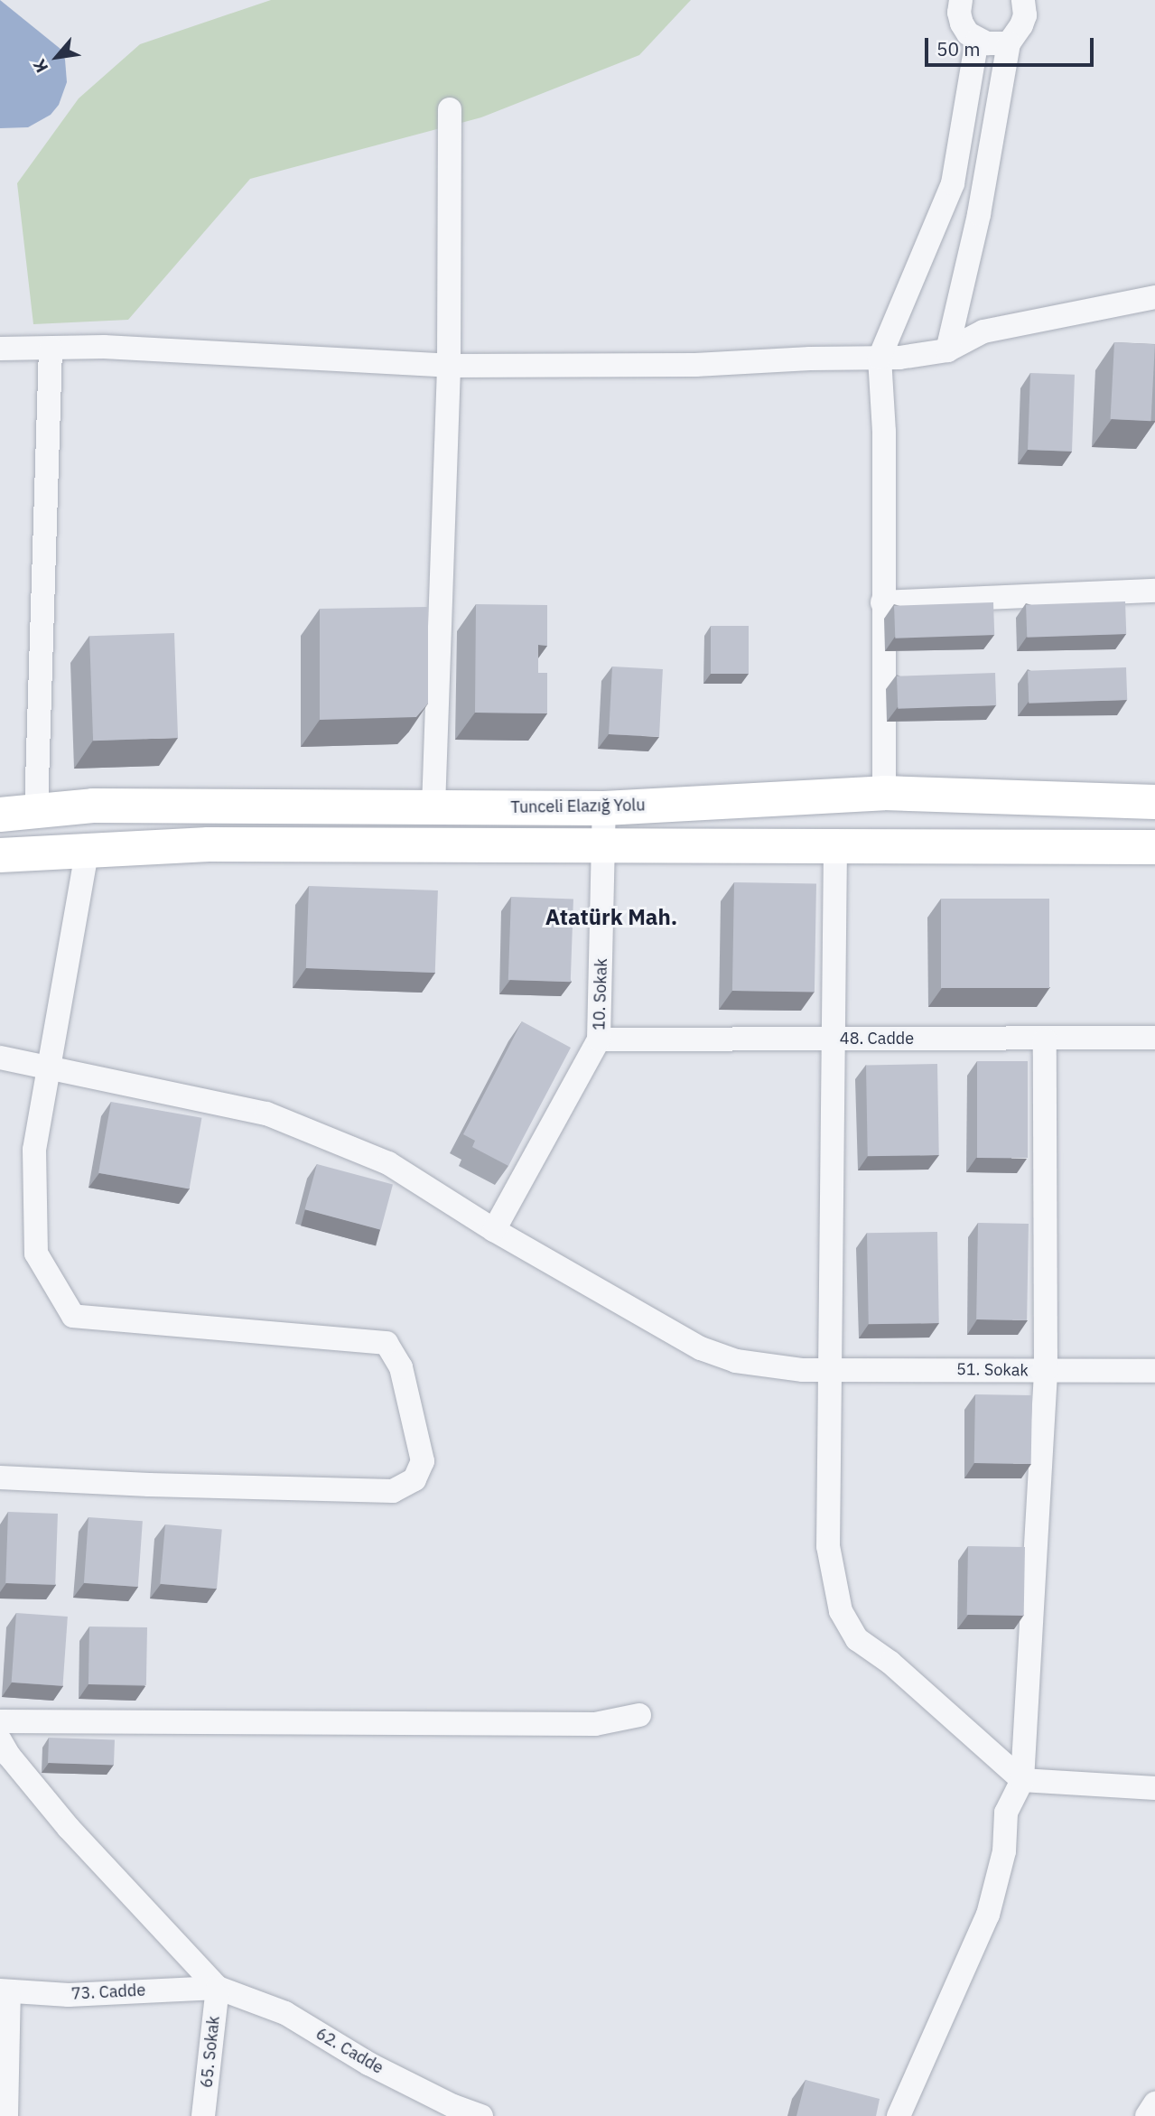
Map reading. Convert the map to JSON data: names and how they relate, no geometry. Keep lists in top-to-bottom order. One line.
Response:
{"streets":{"main road":["Tunceli Elazığ Yolu"],"street":["10. Sokak","48. Cadde","51. Sokak","73. Cadde","62. Cadde","65. Sokak"]},"crossings":[["Tunceli Elazığ Yolu","10. Sokak"],["10. Sokak","48. Cadde"],["10. Sokak","51. Sokak"],["73. Cadde","62. Cadde"],["73. Cadde","65. Sokak"],["62. Cadde","65. Sokak"]],"districts":["Atatürk Mah."],"scale_bar":"50 m","north":"bottom left"}
